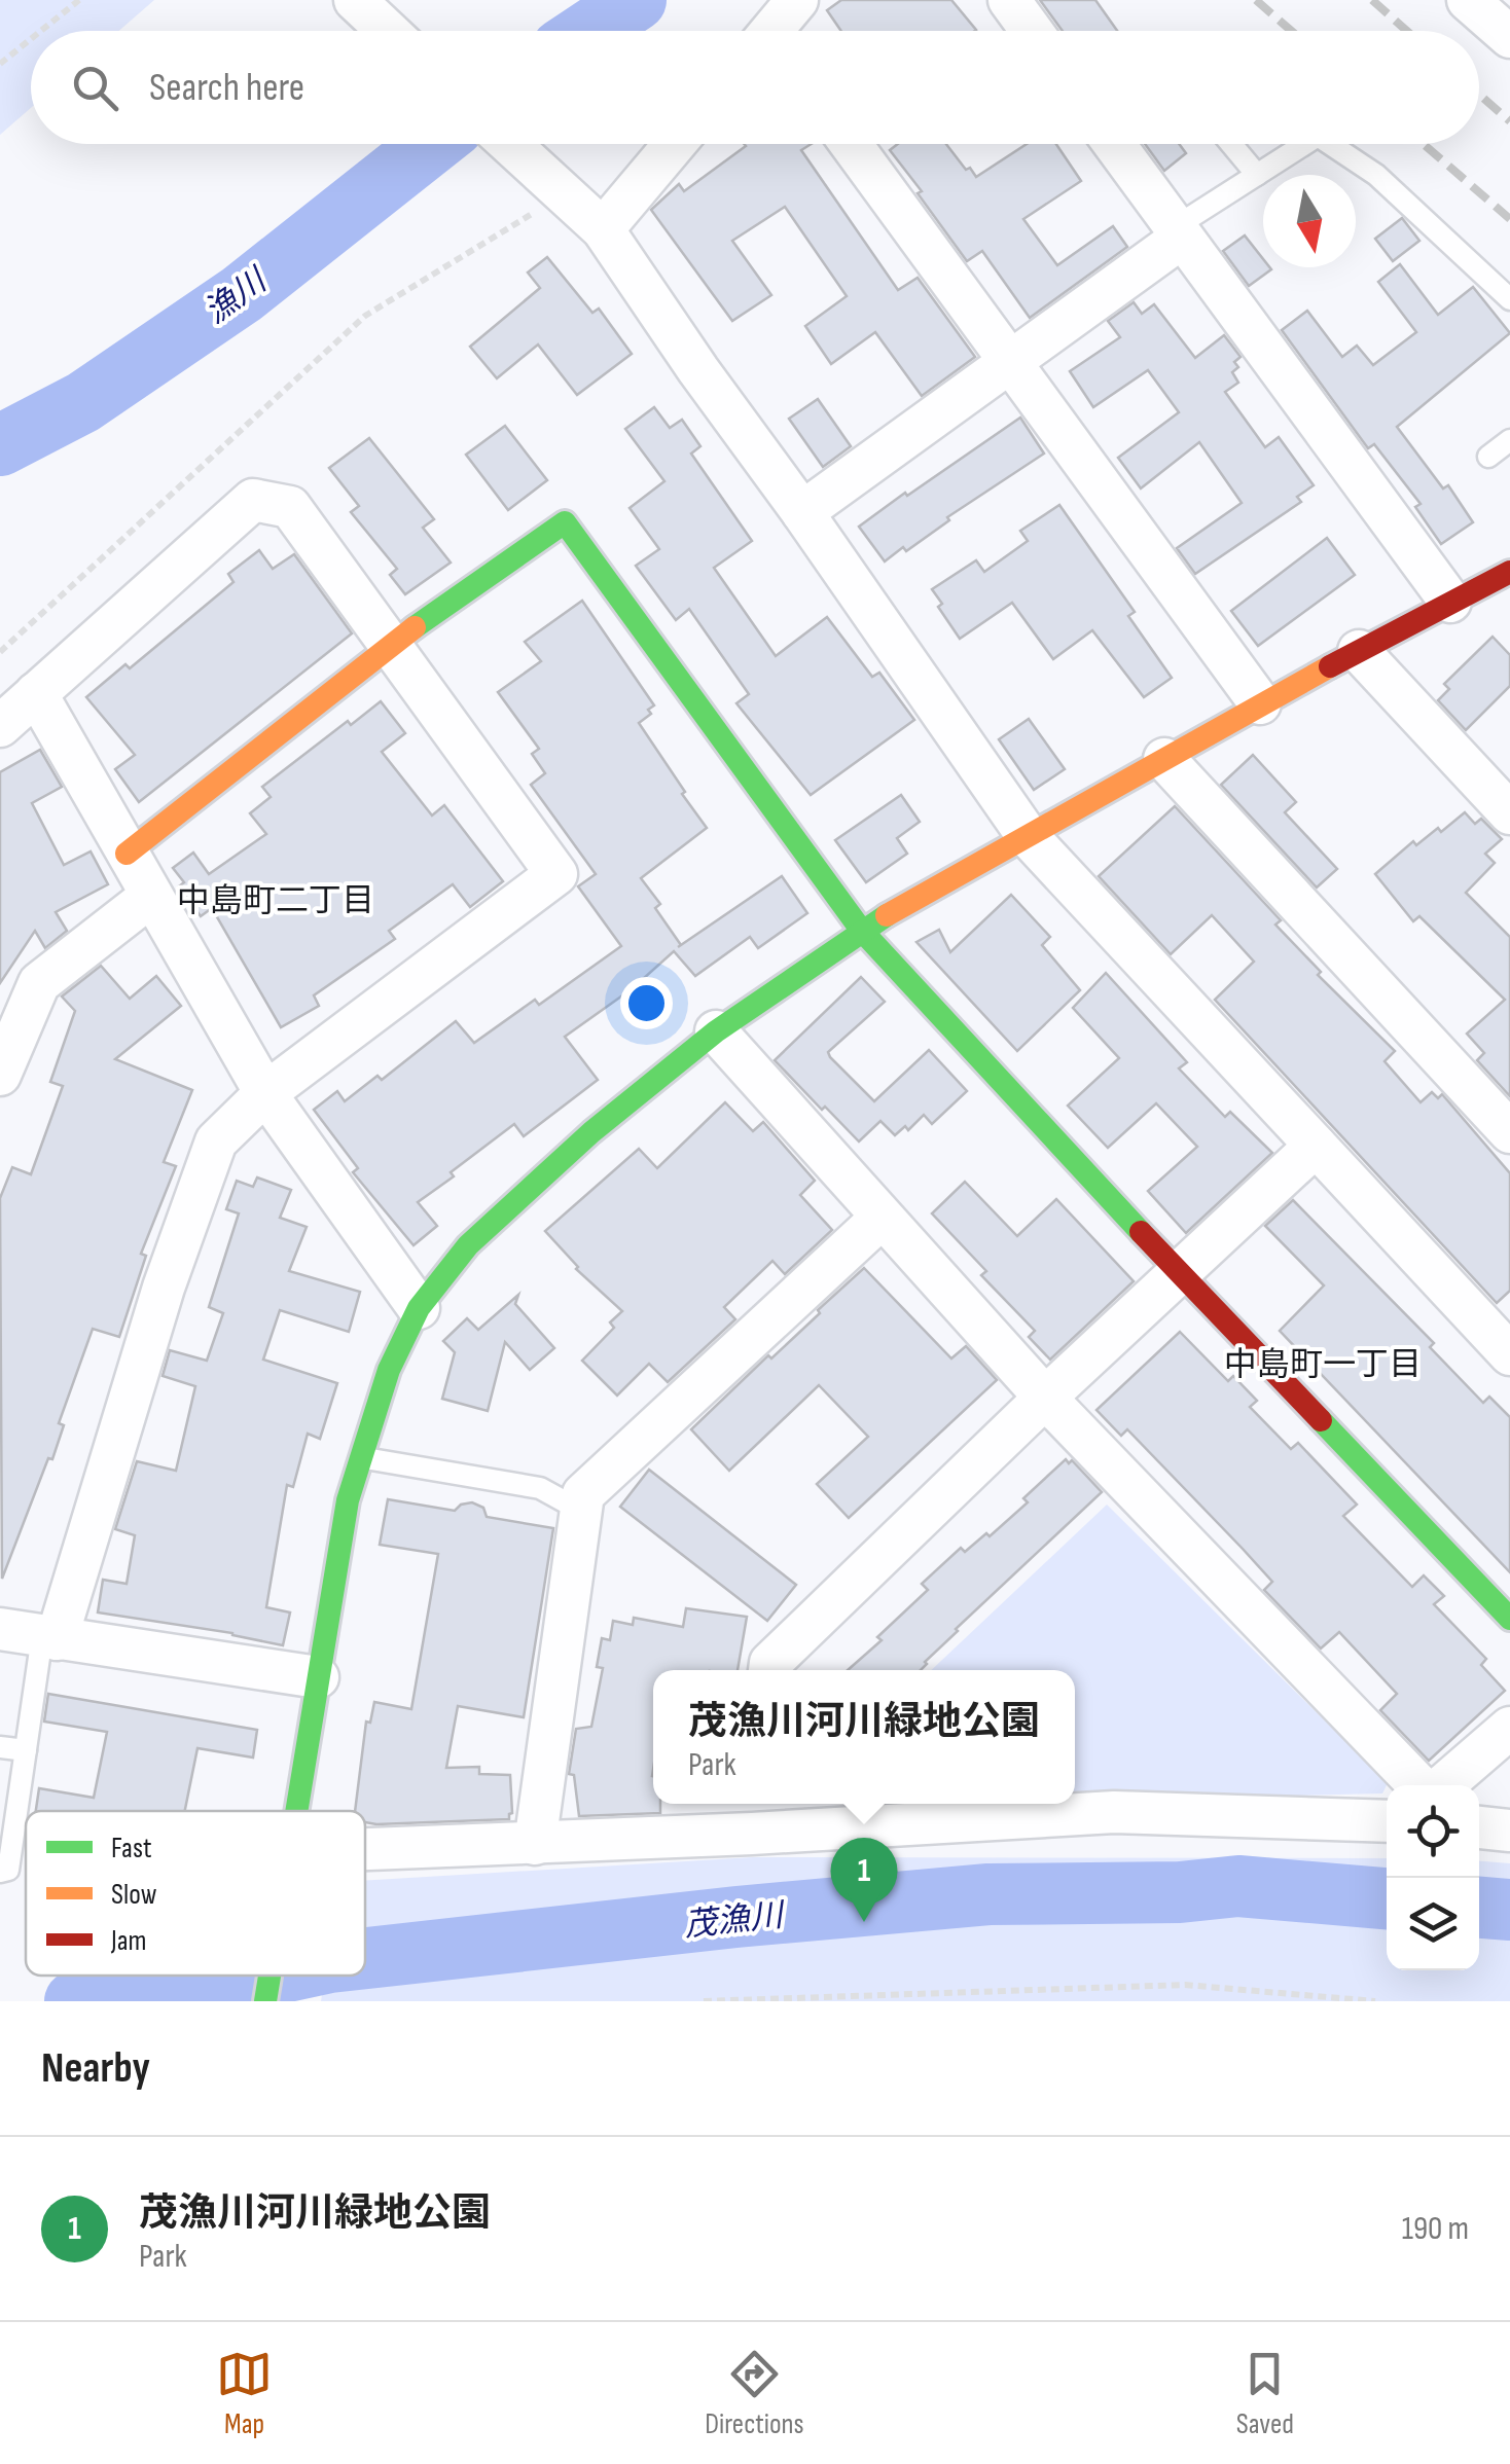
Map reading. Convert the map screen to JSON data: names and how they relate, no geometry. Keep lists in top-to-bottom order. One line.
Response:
{"districts":["中島町二丁目","中島町一丁目"],"water":["漁川","茂漁川"],"legend":["Fast","Slow","Jam"],"north":"bottom","page":{"search":"Search here","popup":["茂漁川河川緑地公園","Park"],"pins":"1","heading":"Nearby","list":[{"mark":"1","name":"茂漁川河川緑地公園","note":"Park","value":"190 m"}],"nav":["Map","Directions","Saved"]}}
